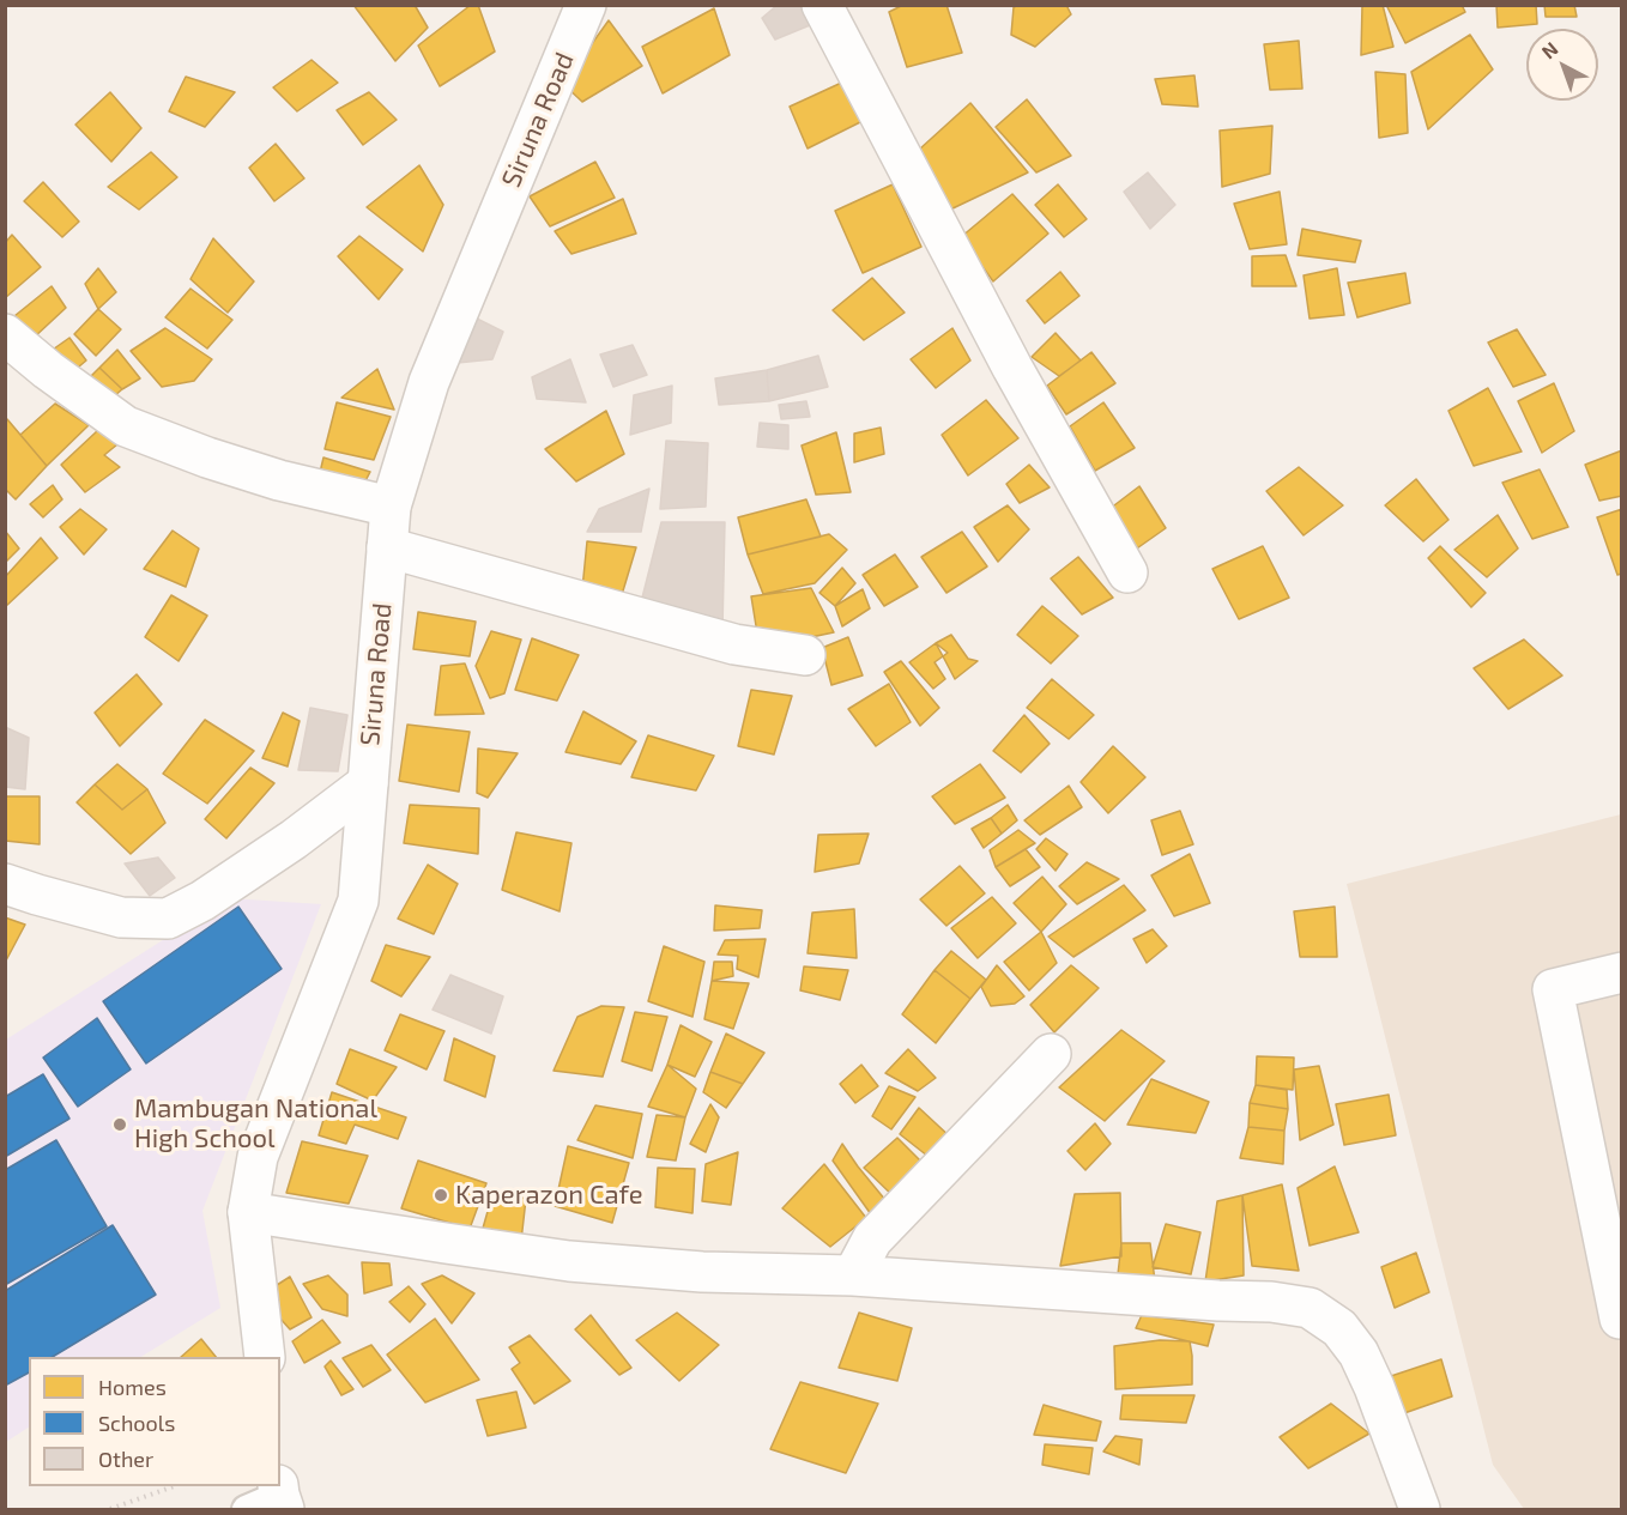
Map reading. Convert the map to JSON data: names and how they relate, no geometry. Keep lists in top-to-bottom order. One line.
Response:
{"streets":{"street":["Siruna Road"]},"places":["Mambugan National High School","Kaperazon Cafe"],"legend":["Homes","Schools","Other"],"north":"top left"}
